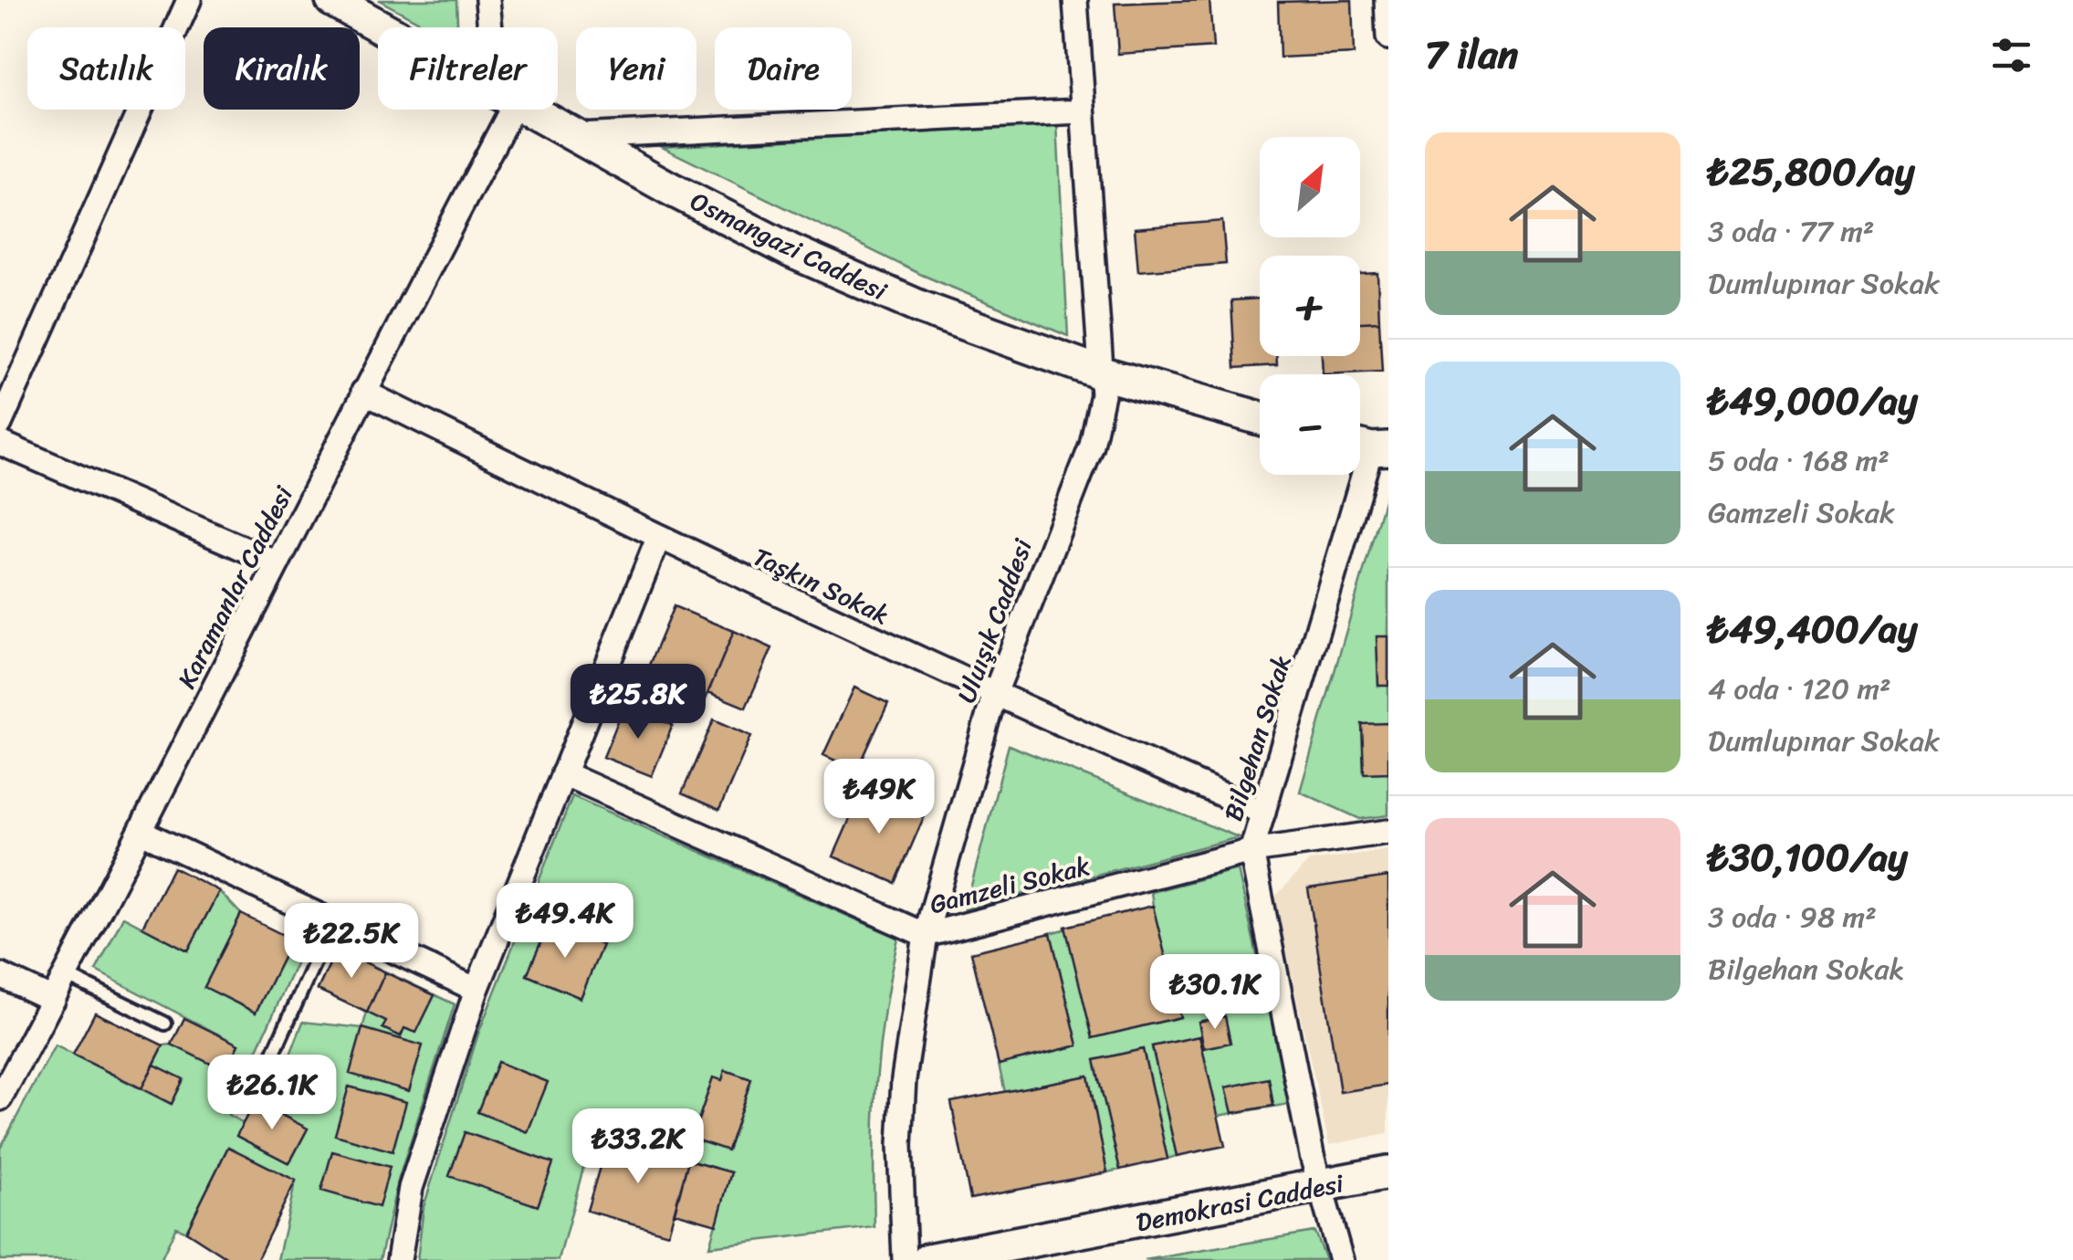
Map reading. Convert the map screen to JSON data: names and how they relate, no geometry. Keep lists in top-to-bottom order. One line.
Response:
{"streets":{"street":["Osmangazi Caddesi","Taşkın Sokak","Karamanlar Caddesi","Uluışık Caddesi","Bilgehan Sokak","Gamzeli Sokak","Demokrasi Caddesi"]},"crossings":[["Osmangazi Caddesi","Uluışık Caddesi"],["Taşkın Sokak","Karamanlar Caddesi"],["Taşkın Sokak","Uluışık Caddesi"],["Taşkın Sokak","Bilgehan Sokak"],["Uluışık Caddesi","Gamzeli Sokak"],["Bilgehan Sokak","Gamzeli Sokak"],["Bilgehan Sokak","Demokrasi Caddesi"]],"north":"top right","page":{"heading":"7 ilan","chip":["Satılık","Kiralık","Filtreler","Yeni","Daire"],"list":[{"name":"₺25,800/ay","note":"3 oda · 77 m² · Dumlupınar Sokak"},{"name":"₺49,000/ay","note":"5 oda · 168 m² · Gamzeli Sokak"},{"name":"₺49,400/ay","note":"4 oda · 120 m² · Dumlupınar Sokak"},{"name":"₺30,100/ay","note":"3 oda · 98 m² · Bilgehan Sokak"}],"map_buttons":["+","−"],"price":["₺25.8K","₺49K","₺49.4K","₺22.5K","₺30.1K","₺26.1K","₺33.2K"]}}
